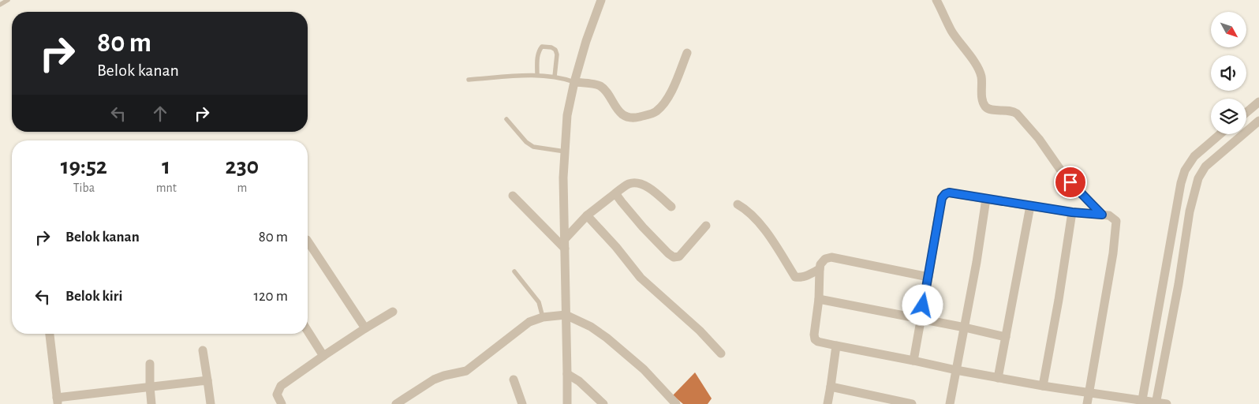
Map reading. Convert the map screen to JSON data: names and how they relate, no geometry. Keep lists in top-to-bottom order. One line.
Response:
{"north":"bottom right","page":{"turn":["80 m","Belok kanan"],"eta":["19:52","Tiba","1","mnt","230","m"],"list":[{"name":"Belok kanan","value":"80 m"},{"name":"Belok kiri","value":"120 m"}]}}
